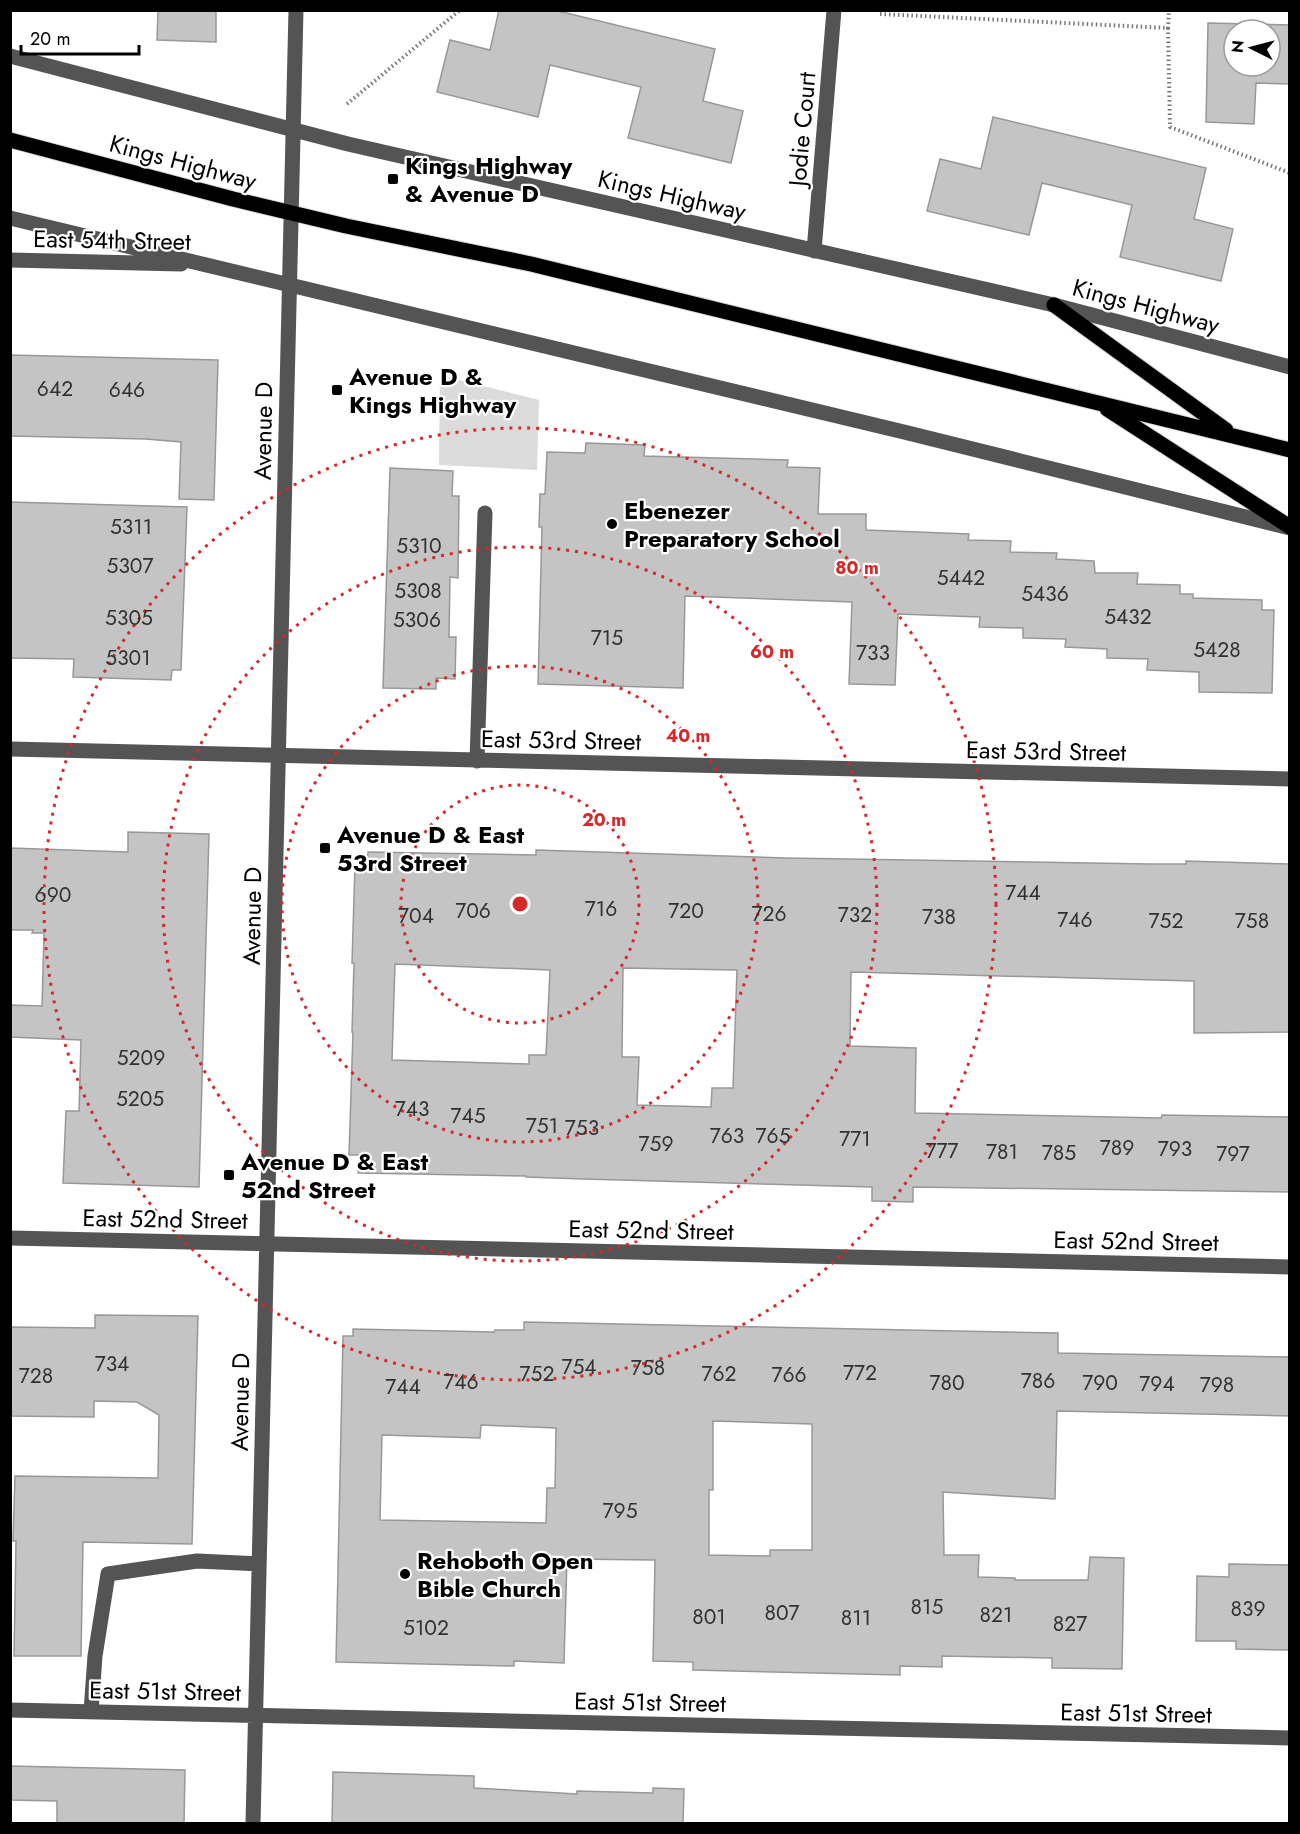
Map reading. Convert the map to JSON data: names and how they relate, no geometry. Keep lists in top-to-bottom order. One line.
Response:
{"streets":{"main road":["Kings Highway"],"street":["Jodie Court","East 54th Street","Avenue D","East 53rd Street","East 52nd Street","East 51st Street"]},"crossings":[["Jodie Court","Kings Highway"],["Kings Highway","Avenue D"],["Avenue D","East 53rd Street"],["Avenue D","East 52nd Street"],["Avenue D","East 51st Street"]],"places":{"transit":["Kings Highway & Avenue D","Avenue D & Kings Highway","Avenue D & East 53rd Street","Avenue D & East 52nd Street"],"other":["Ebenezer Preparatory School","Rehoboth Open Bible Church"]},"house_numbers":["642","646","5311","5310","5307","5442","5308","5436","5432","5305","5306","715","5428","733","5301","744","690","716","706","720","726","732","704","738","746","752","758","5209","5205","743","745","751","753","763","765","771","759","789","793","777","781","785","797","734","754","758","772","752","762","766","728","786","746","780","790","794","798","744","795","815","839","807","821","801","811","827","5102"],"scale_bar":"20 m","north":"left","rings":["80 m","60 m","40 m","20 m"]}
